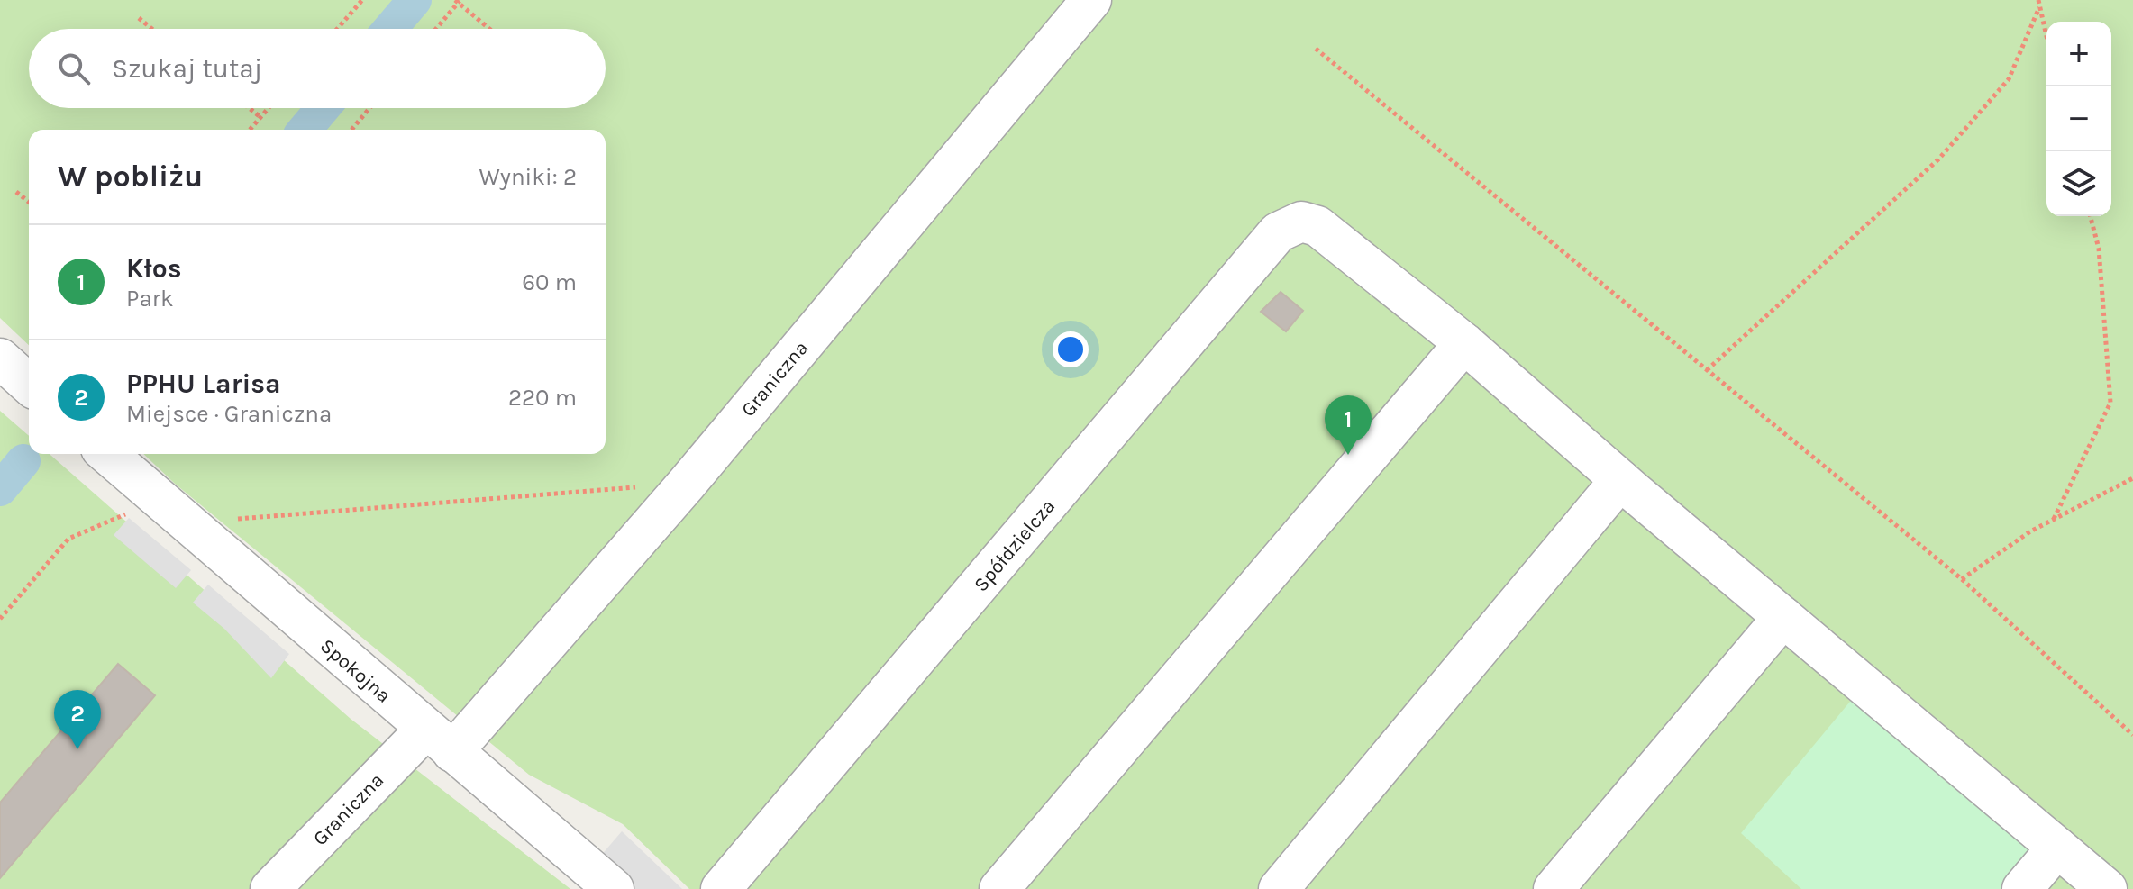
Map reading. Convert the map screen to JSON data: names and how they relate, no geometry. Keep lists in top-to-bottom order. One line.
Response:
{"streets":{"street":["Graniczna","Spółdzielcza","Spokojna"]},"crossings":[["Graniczna","Spokojna"]],"page":{"map_buttons":["+","−"],"search":"Szukaj tutaj","heading":["W pobliżu","Wyniki: 2"],"list":[{"mark":"1","name":"Kłos","note":"Park","value":"60 m"},{"mark":"2","name":"PPHU Larisa","note":"Miejsce · Graniczna","value":"220 m"}],"pins":["1","2"]}}
